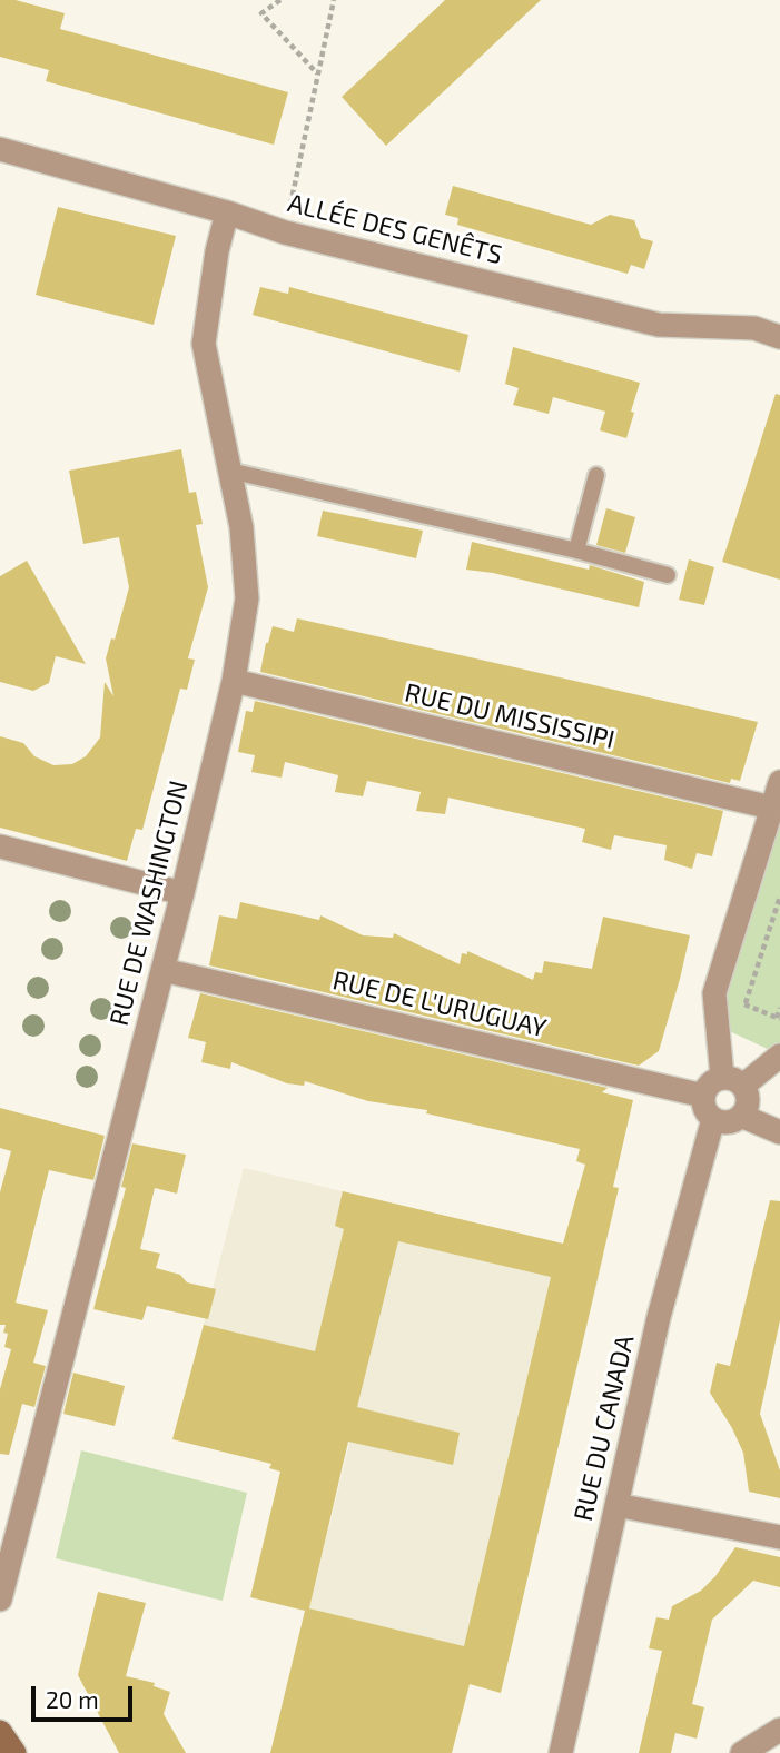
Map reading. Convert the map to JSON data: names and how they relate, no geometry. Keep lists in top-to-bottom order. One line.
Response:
{"streets":{"street":["ALLÉE DES GENÊTS","RUE DU MISSISSIPI","RUE DE WASHINGTON","RUE DE L'URUGUAY","RUE DU CANADA"]},"crossings":[["ALLÉE DES GENÊTS","RUE DE WASHINGTON"],["RUE DU MISSISSIPI","RUE DE WASHINGTON"],["RUE DE WASHINGTON","RUE DE L'URUGUAY"],["RUE DE L'URUGUAY","RUE DU CANADA"]],"scale_bar":"20 m"}
